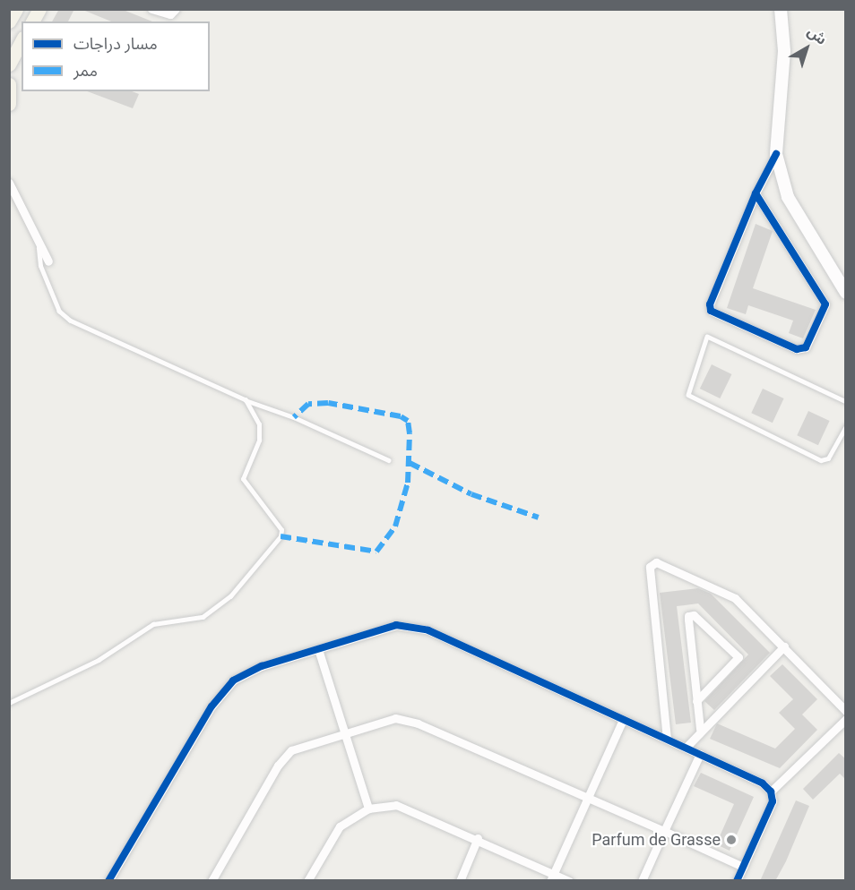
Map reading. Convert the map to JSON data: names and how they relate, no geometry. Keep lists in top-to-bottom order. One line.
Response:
{"places":["Parfum de Grasse"],"legend":["مسار دراجات","ممر"],"north":"top right"}
